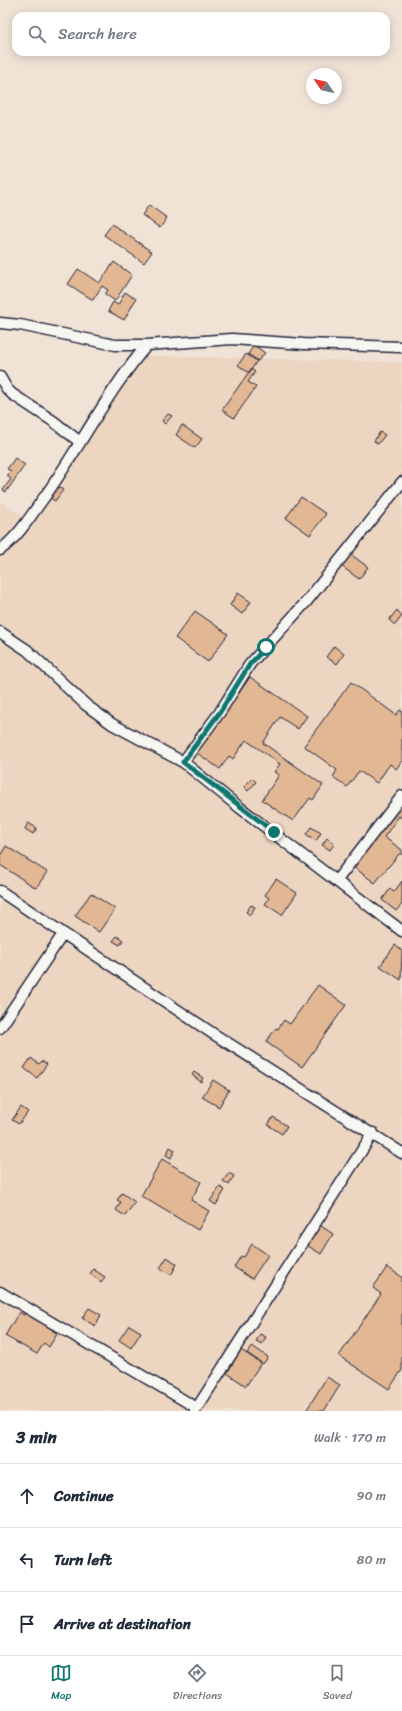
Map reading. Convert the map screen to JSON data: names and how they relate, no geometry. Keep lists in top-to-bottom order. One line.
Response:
{"north":"top left","page":{"search":"Search here","heading":["3 min","Walk · 170 m"],"list":[["Continue","90 m"],["Turn left","80 m"],"Arrive at destination"],"nav":["Map","Directions","Saved"]}}
